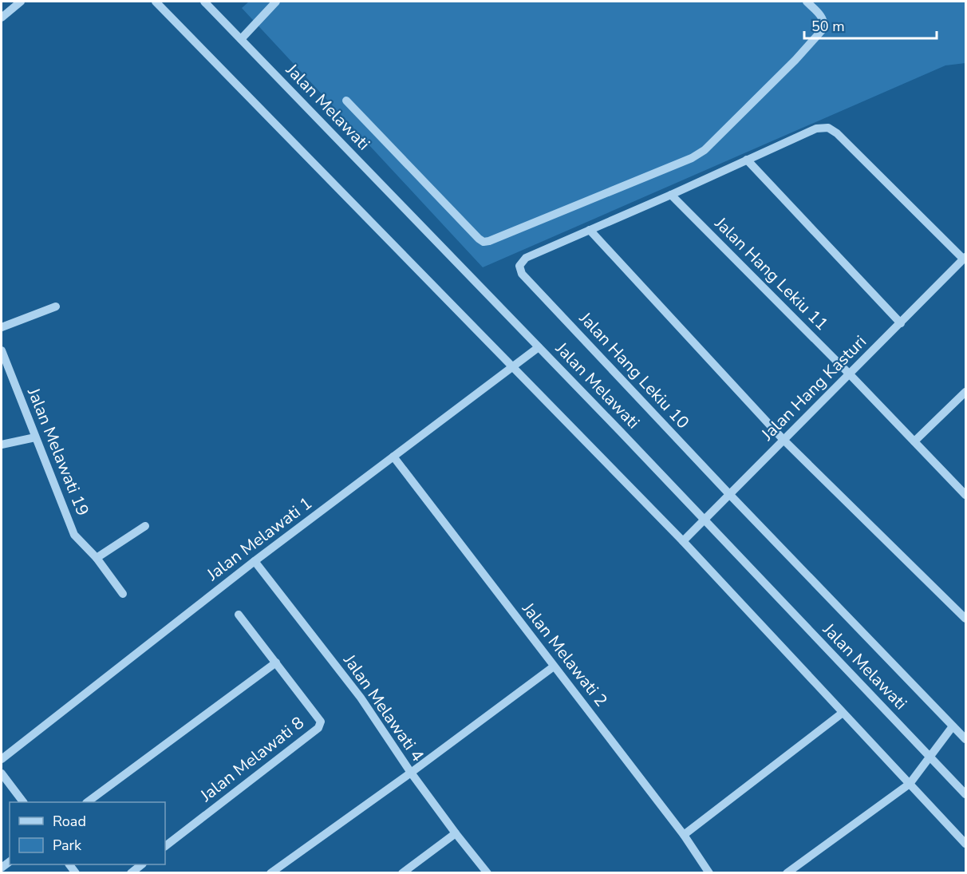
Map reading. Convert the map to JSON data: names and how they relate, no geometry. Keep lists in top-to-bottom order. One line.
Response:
{"streets":{"street":["Jalan Melawati","Jalan Hang Lekiu 11","Jalan Hang Lekiu 10","Jalan Hang Kasturi","Jalan Melawati 19","Jalan Melawati 1","Jalan Melawati 2","Jalan Melawati 4","Jalan Melawati 8"]},"crossings":[["Jalan Melawati","Jalan Hang Kasturi"],["Jalan Melawati","Jalan Melawati 1"],["Jalan Hang Lekiu 11","Jalan Hang Lekiu 10"],["Jalan Hang Lekiu 11","Jalan Hang Kasturi"],["Jalan Hang Lekiu 10","Jalan Hang Kasturi"],["Jalan Melawati 1","Jalan Melawati 2"],["Jalan Melawati 1","Jalan Melawati 4"]],"legend":["Road","Park"],"scale_bar":"50 m"}
